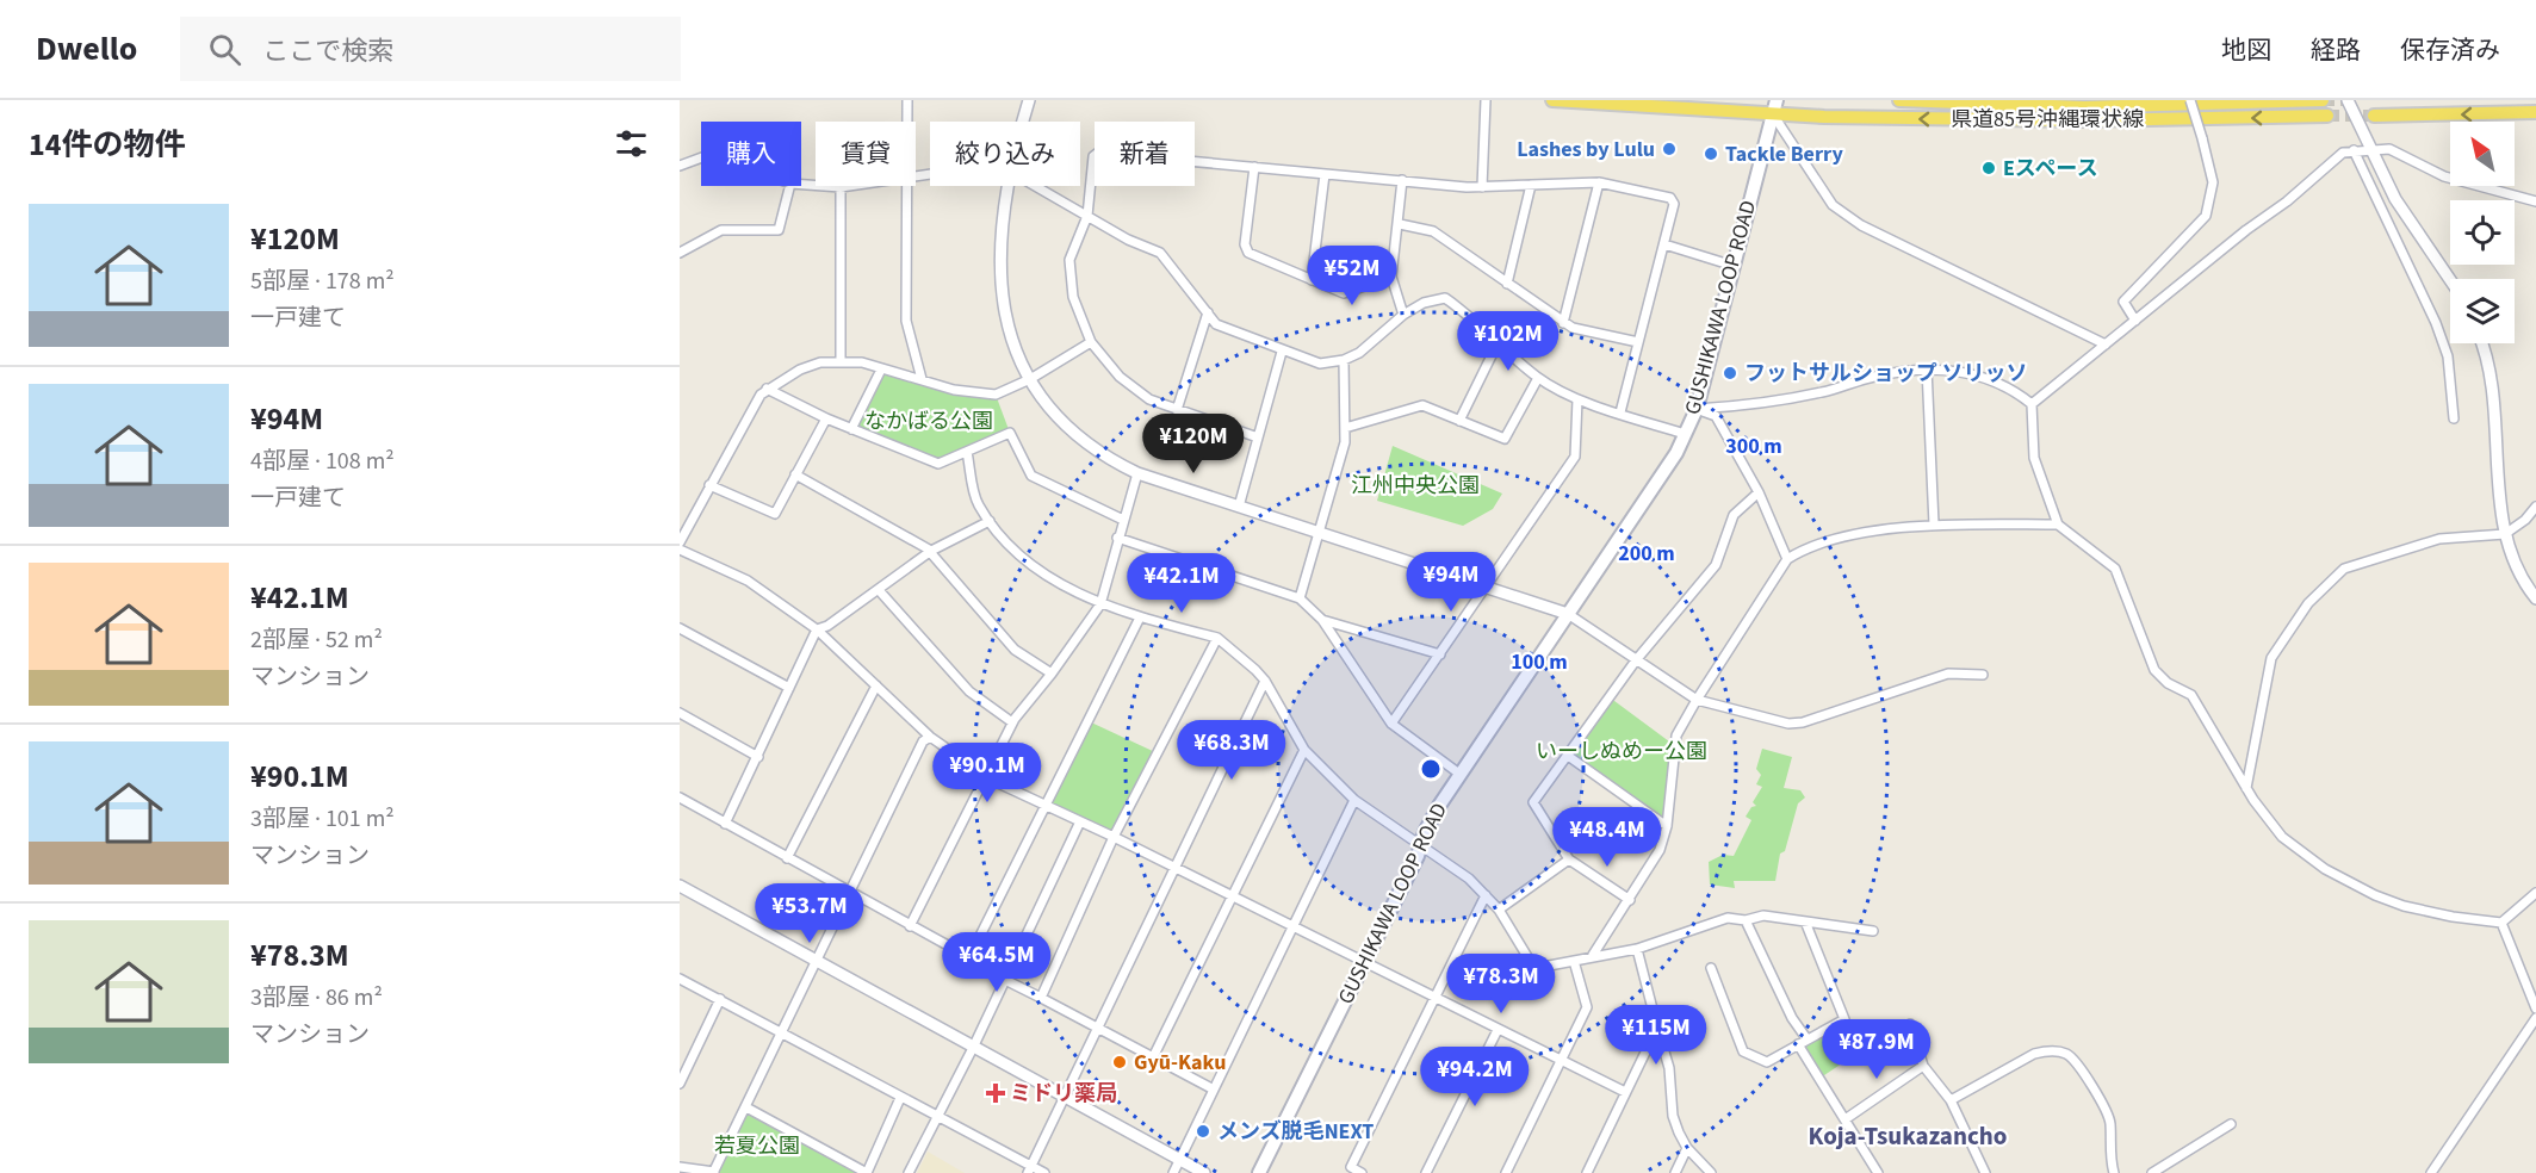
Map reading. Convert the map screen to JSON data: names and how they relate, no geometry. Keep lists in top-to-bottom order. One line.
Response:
{"streets":{"main road":["県道85号沖縄環状線","GUSHIKAWA LOOP ROAD"]},"crossings":[["県道85号沖縄環状線","GUSHIKAWA LOOP ROAD"]],"districts":["Koja-Tsukazancho"],"parks":["なかばる公園","江州中央公園","いーしぬめー公園","若夏公園"],"places":{"other":["Lashes by Lulu","Tackle Berry","Eスペース","フットサルショップ ソリッソ","Gyū-Kaku","メンズ脱毛NEXT"],"health":["ミドリ薬局"]},"north":"top left","page":{"header":"Dwello","search":"ここで検索","nav":["地図","経路","保存済み"],"heading":"14件の物件","chip":["購入","賃貸","絞り込み","新着"],"list":[{"name":"¥120M","note":"5部屋 · 178 m² · 一戸建て"},{"name":"¥94M","note":"4部屋 · 108 m² · 一戸建て"},{"name":"¥42.1M","note":"2部屋 · 52 m² · マンション"},{"name":"¥90.1M","note":"3部屋 · 101 m² · マンション"},{"name":"¥78.3M","note":"3部屋 · 86 m² · マンション"}],"price":["¥52M","¥102M","¥120M","¥94M","¥42.1M","¥68.3M","¥90.1M","¥48.4M","¥53.7M","¥64.5M","¥78.3M","¥115M","¥87.9M","¥94.2M"]},"rings":["300 m","200 m","100 m"]}
